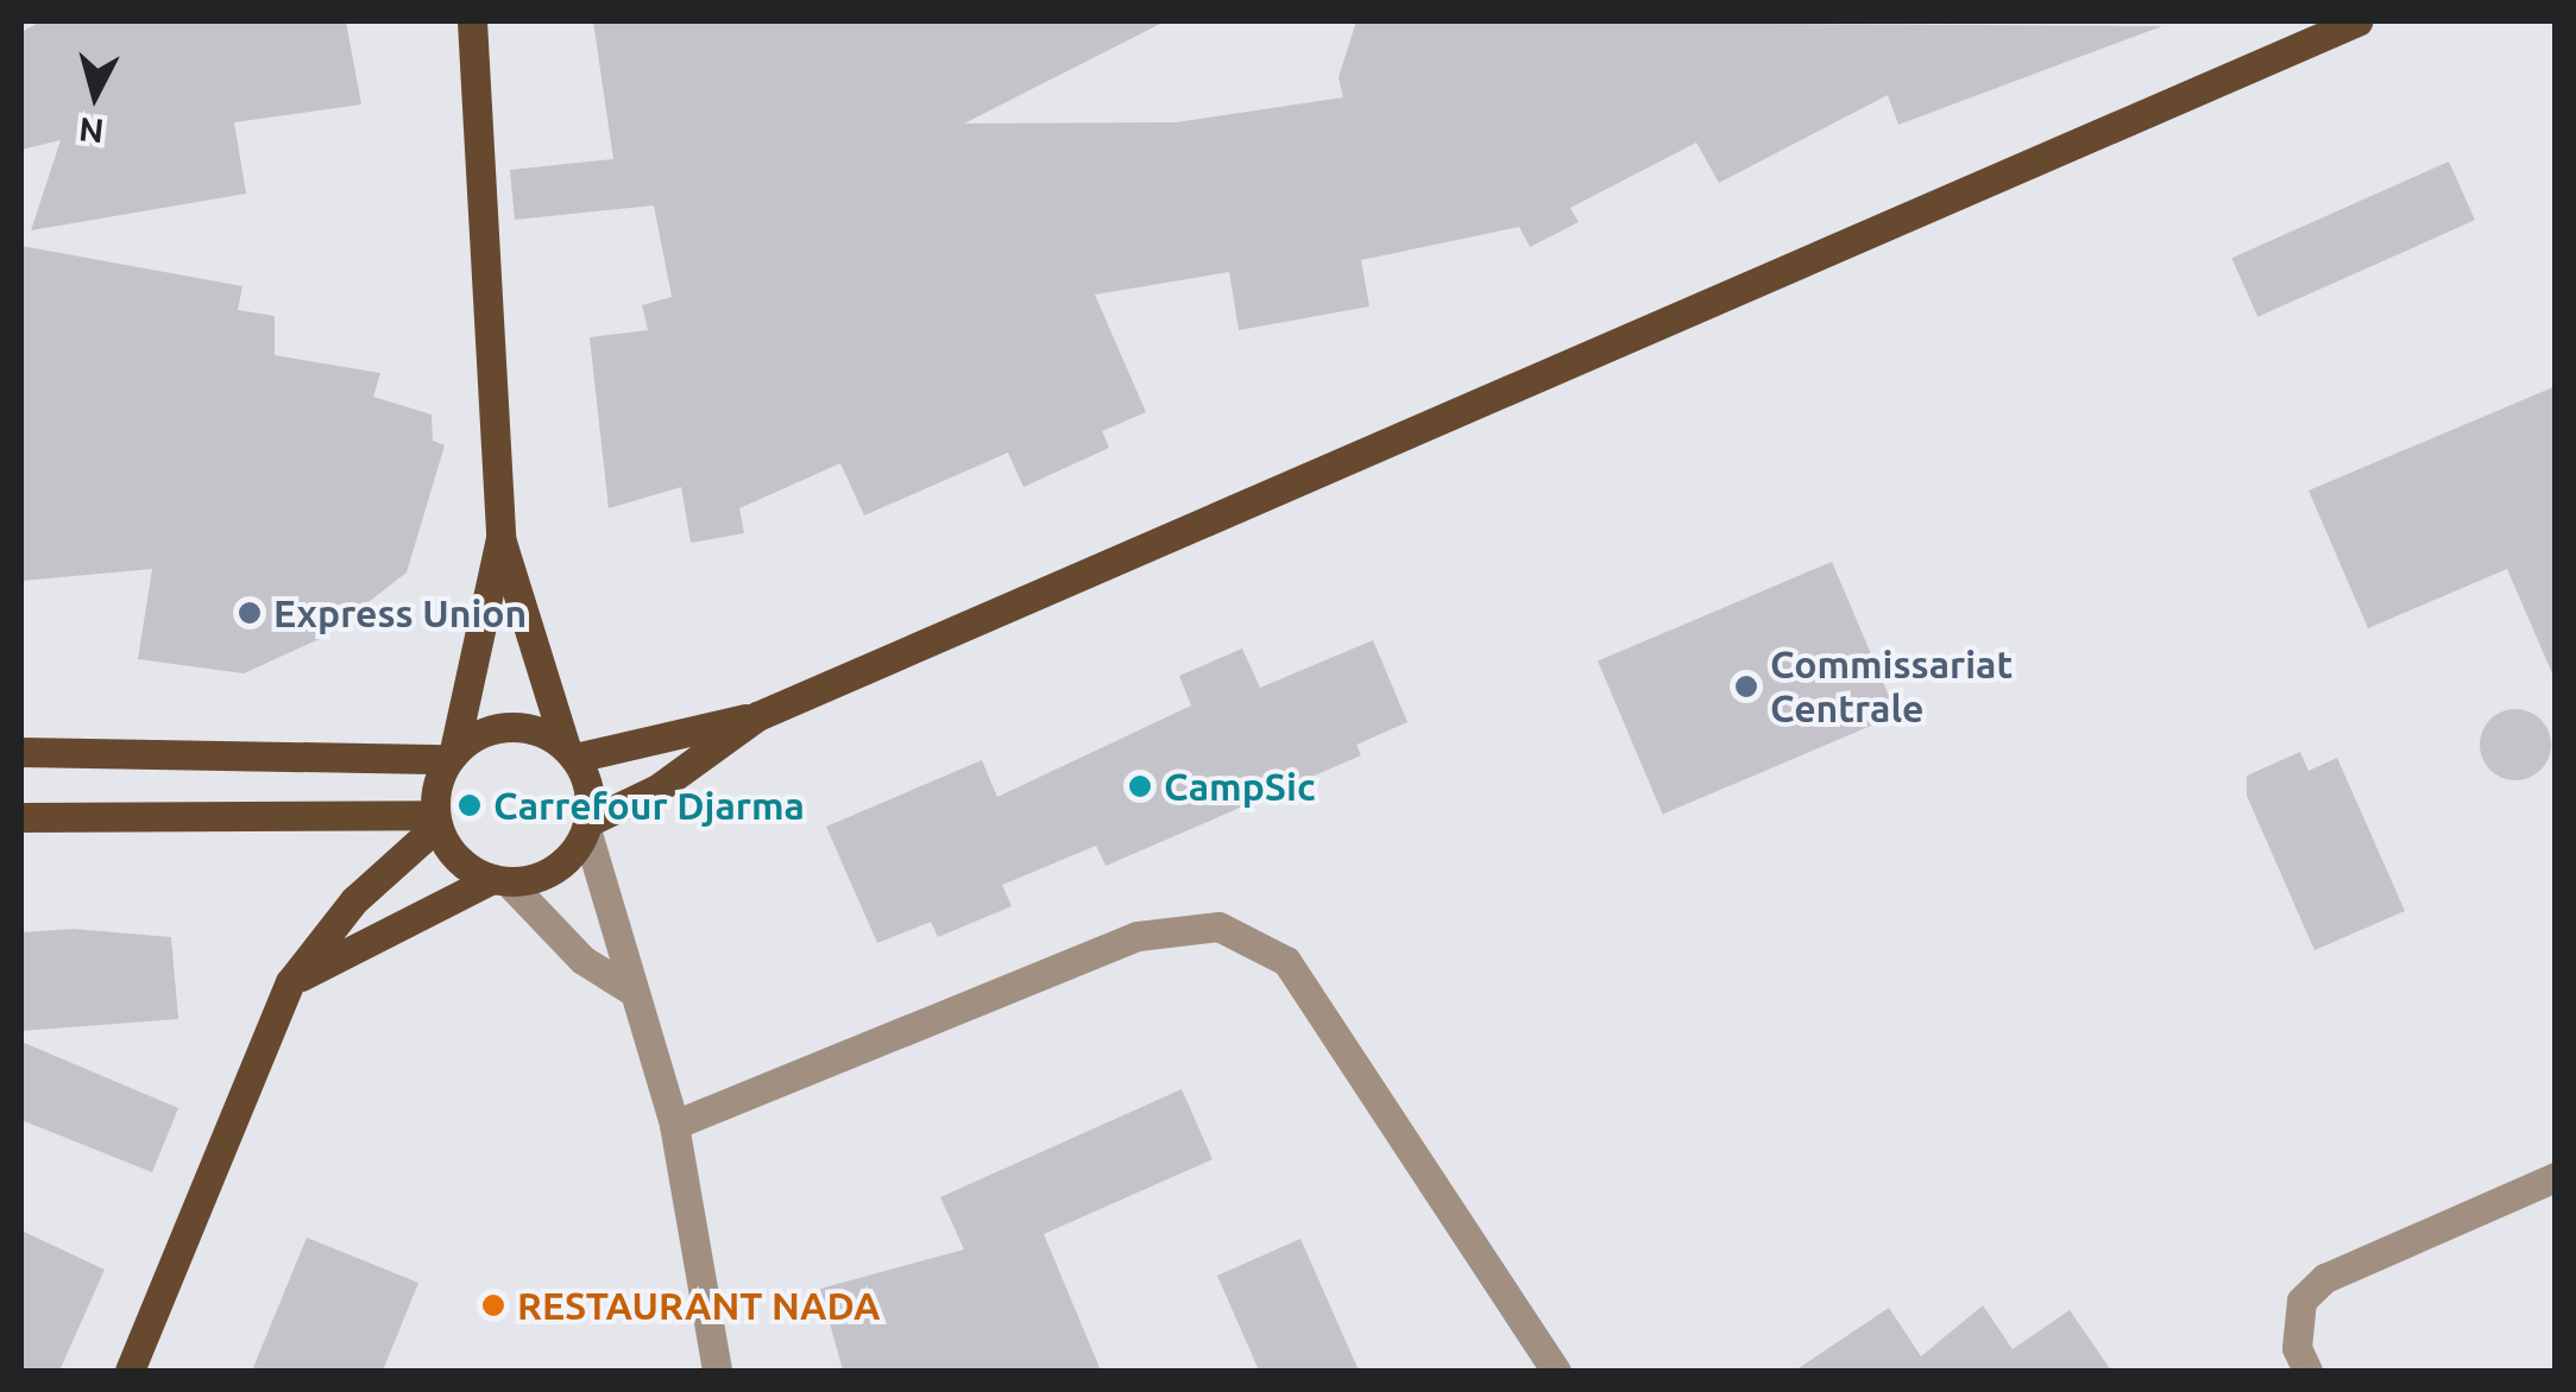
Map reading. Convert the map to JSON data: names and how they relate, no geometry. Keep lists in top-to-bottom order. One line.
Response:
{"places":["Express Union","Commissariat Centrale","CampSic","Carrefour Djarma","RESTAURANT NADA"],"north":"bottom"}
